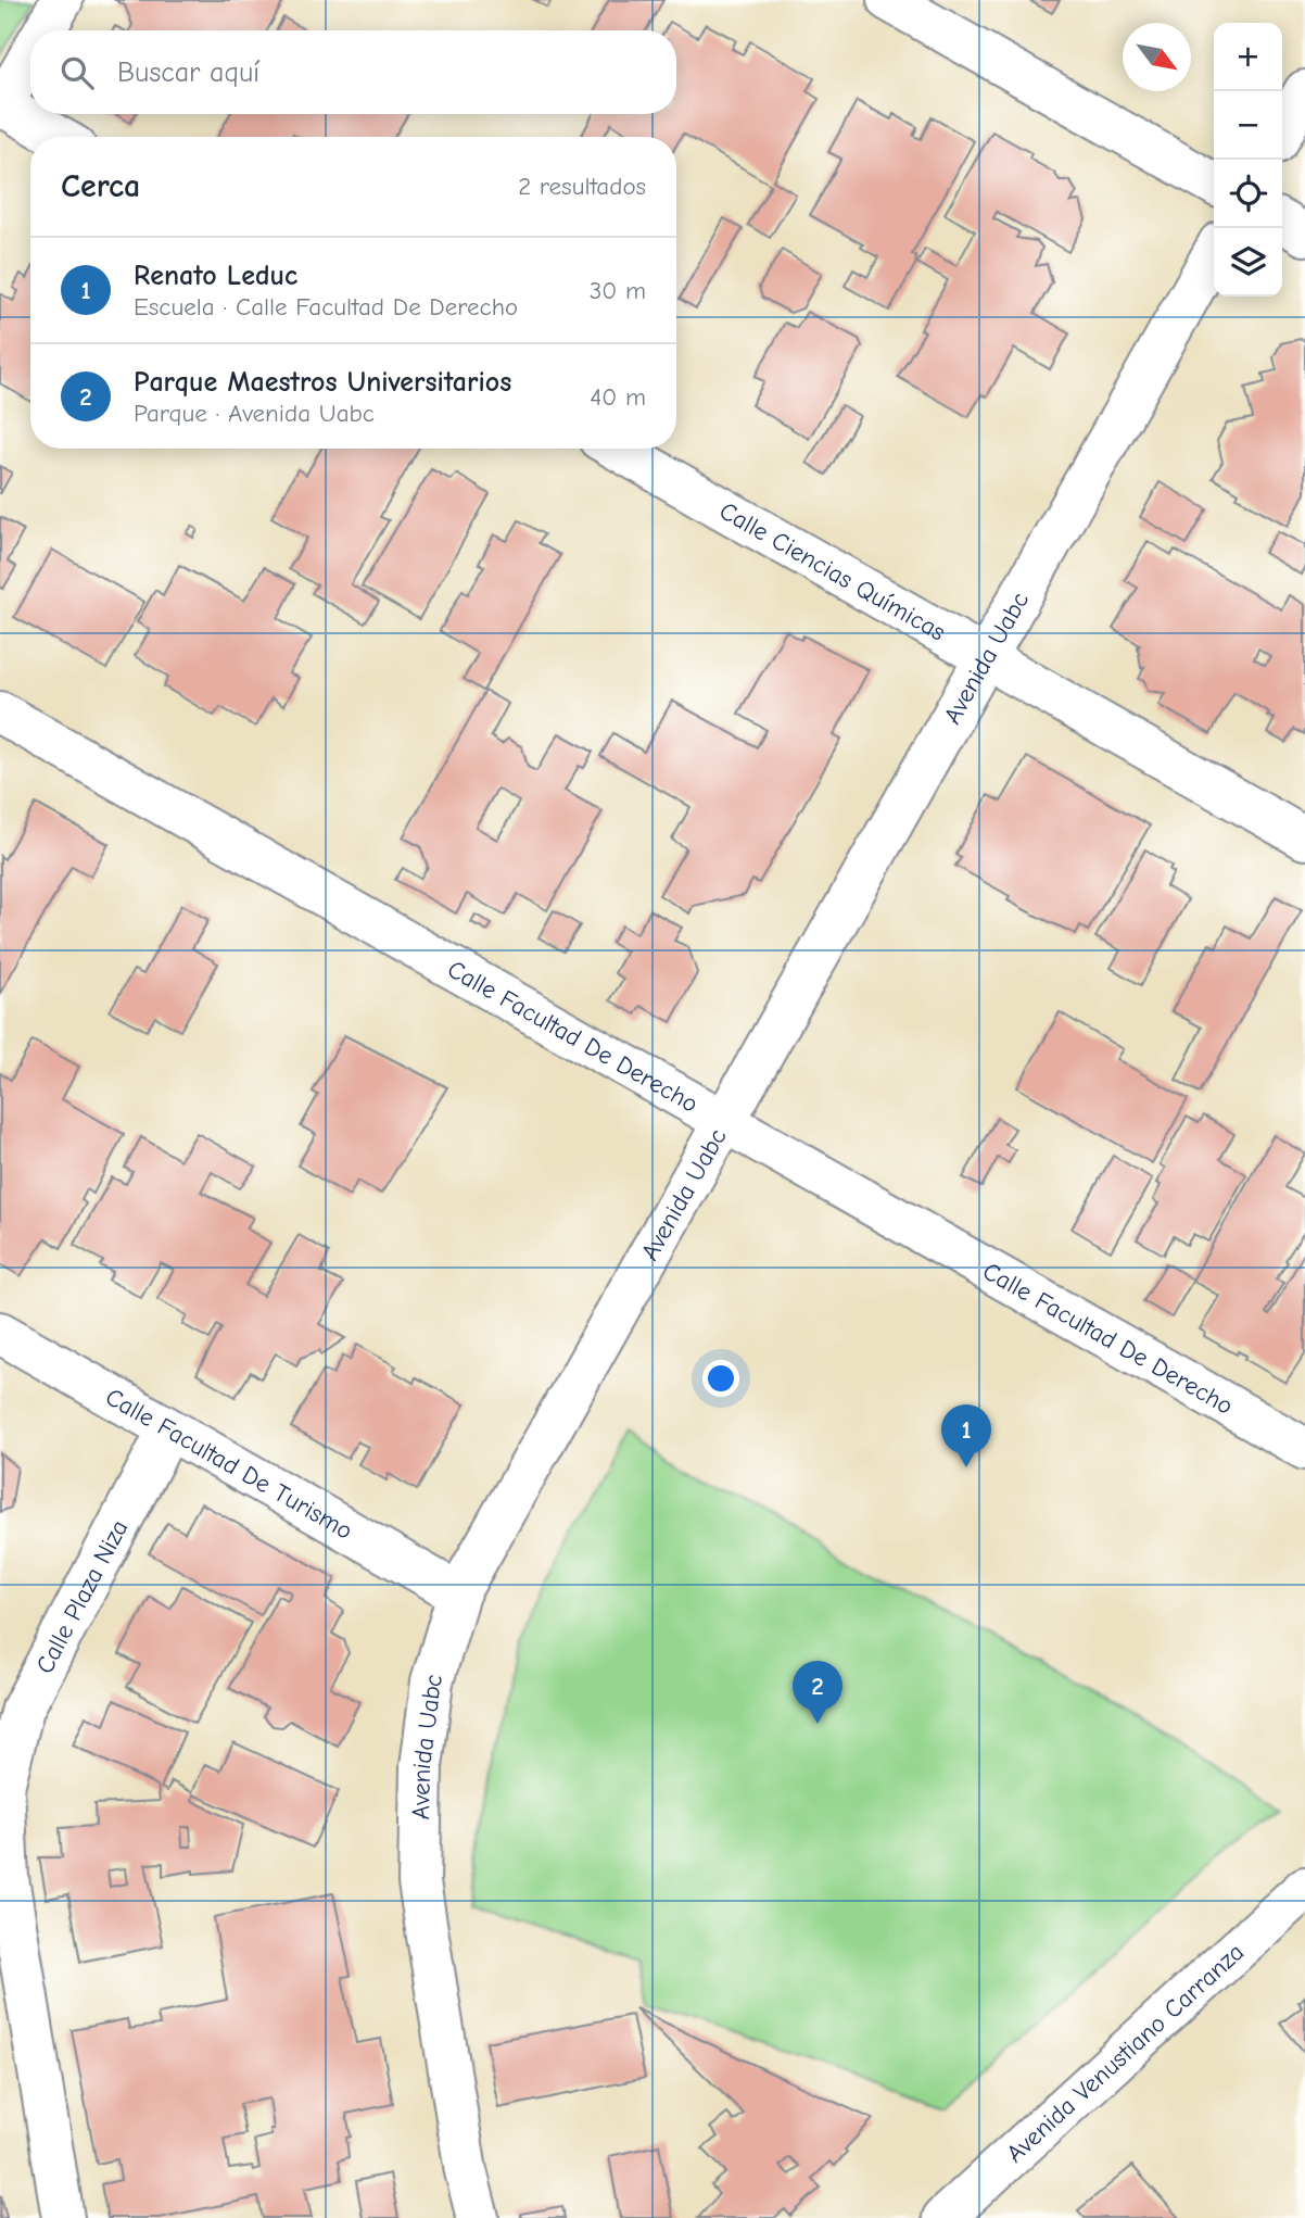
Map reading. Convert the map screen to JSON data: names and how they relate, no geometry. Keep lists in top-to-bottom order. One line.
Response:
{"streets":{"street":["Calle Ciencias Químicas","Avenida Uabc","Calle Facultad De Derecho","Calle Facultad De Turismo","Calle Plaza Niza","Avenida Venustiano Carranza"]},"crossings":[["Calle Ciencias Químicas","Avenida Uabc"],["Avenida Uabc","Calle Facultad De Derecho"],["Avenida Uabc","Calle Facultad De Turismo"],["Calle Facultad De Turismo","Calle Plaza Niza"]],"north":"bottom right","page":{"map_buttons":["+","−"],"search":"Buscar aquí","heading":["Cerca","2 resultados"],"list":[{"mark":"1","name":"Renato Leduc","note":"Escuela · Calle Facultad De Derecho","value":"30 m"},{"mark":"2","name":"Parque Maestros Universitarios","note":"Parque · Avenida Uabc","value":"40 m"}],"pins":["1","2"]}}
